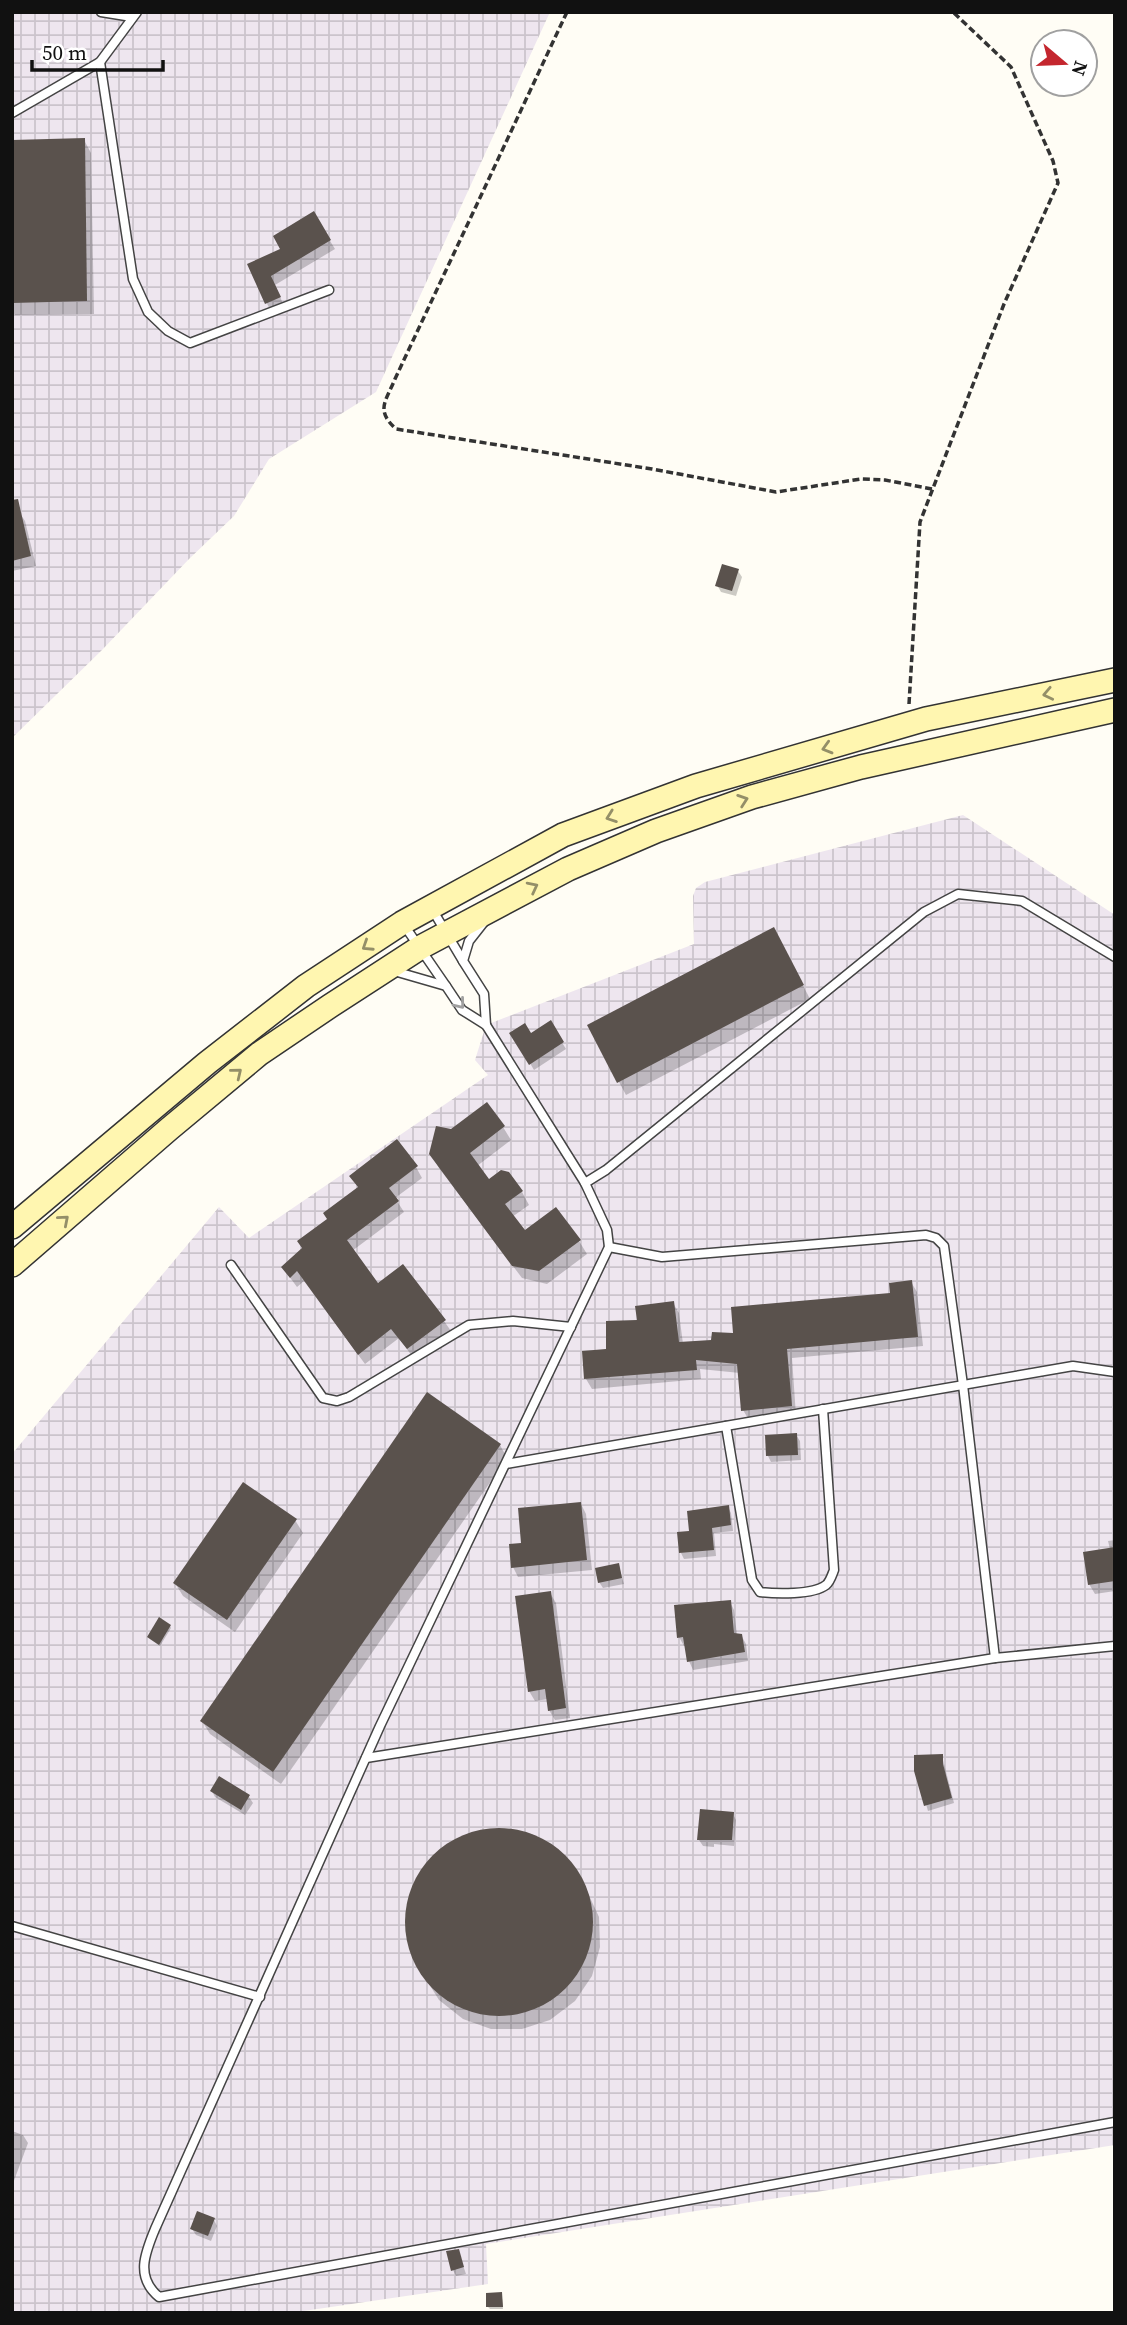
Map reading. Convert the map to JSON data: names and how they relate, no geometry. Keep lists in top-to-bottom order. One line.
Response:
{"scale_bar":"50 m","north":"right"}
